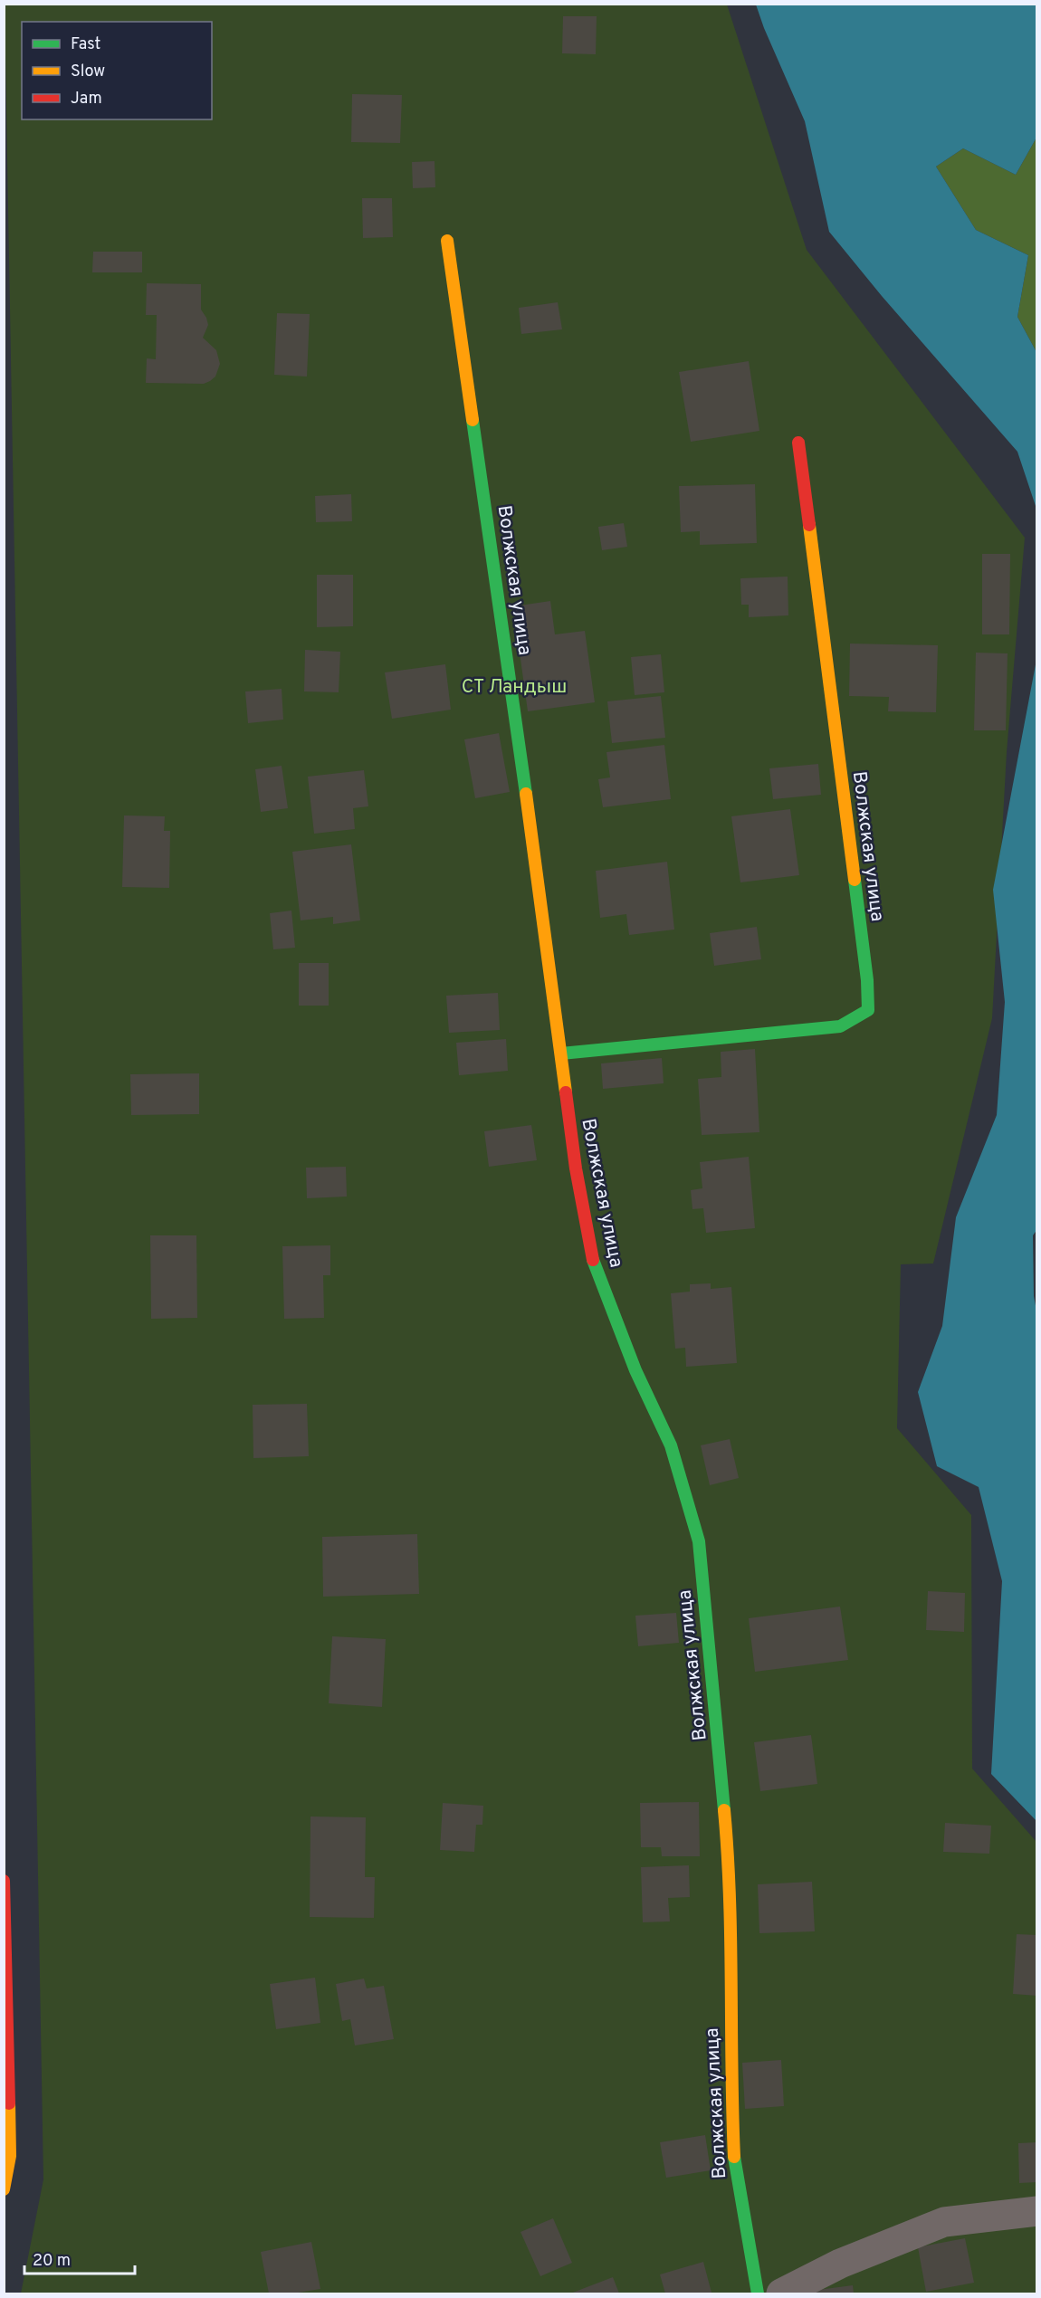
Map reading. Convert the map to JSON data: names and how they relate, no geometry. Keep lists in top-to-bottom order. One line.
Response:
{"streets":{"street":["Волжская улица"]},"parks":["СТ Ландыш"],"legend":["Fast","Slow","Jam"],"scale_bar":"20 m"}
